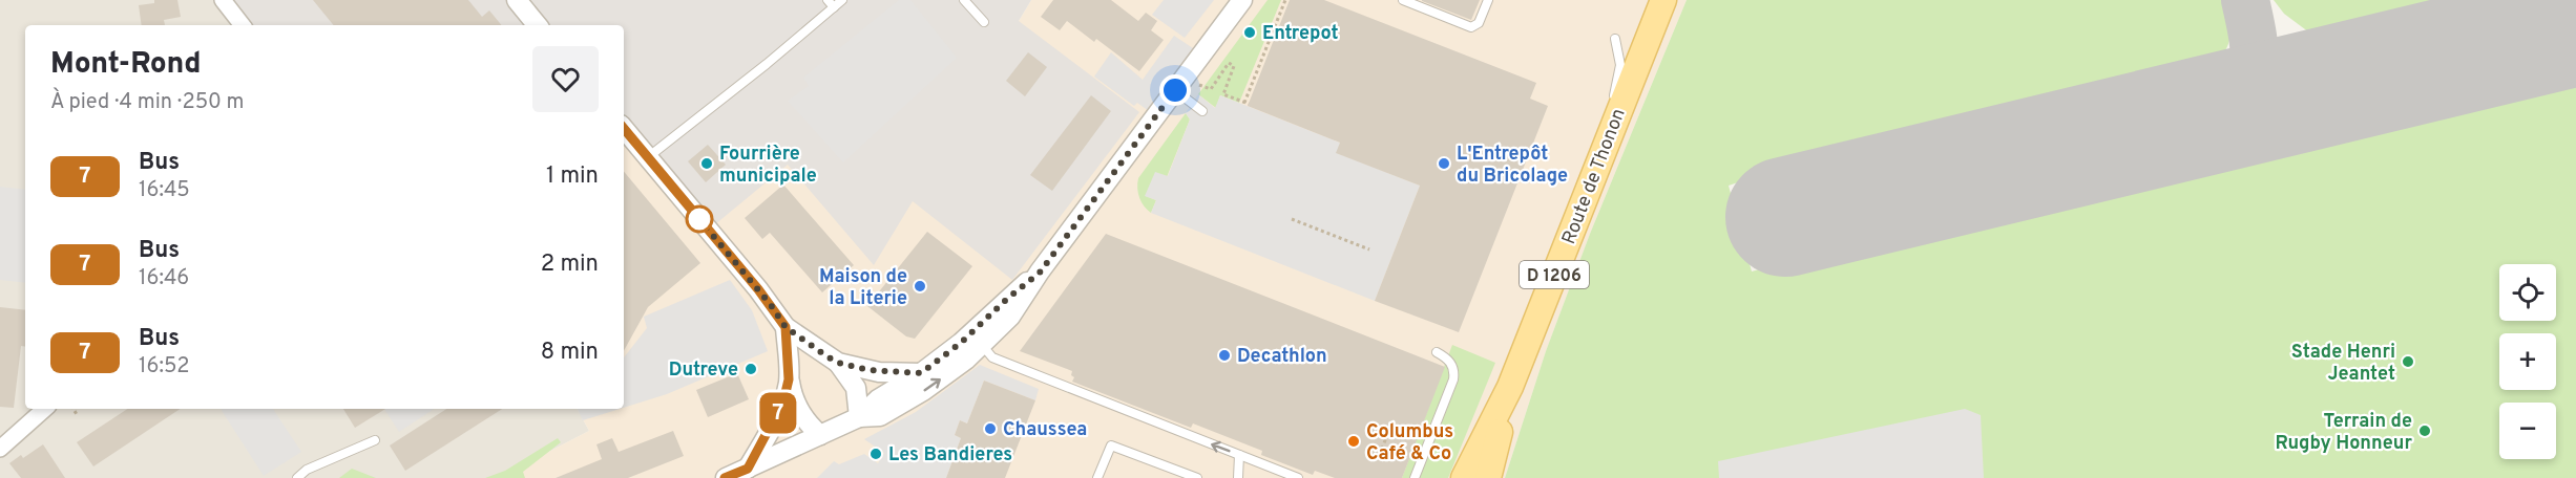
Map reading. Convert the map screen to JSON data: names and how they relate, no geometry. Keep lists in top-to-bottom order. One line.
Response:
{"streets":{"main road":["Route de Thonon","D 1206"]},"places":["Entrepot","Fourrière municipale","L'Entrepôt du Bricolage","Maison de la Literie","Decathlon","Stade Henri Jeantet","Dutreve","Chaussea","Terrain de Rugby Honneur","Columbus Café & Co","Les Bandieres"],"lines":["bus line 7"],"page":{"on_map":"7","heading":["Mont-Rond","À pied · 4 min · 250 m"],"list":[{"mark":"7","name":"Bus","note":"16:45","value":"1 min"},{"mark":"7","name":"Bus","note":"16:46","value":"2 min"},{"mark":"7","name":"Bus","note":"16:52","value":"8 min"}],"map_buttons":["+","−"]}}
